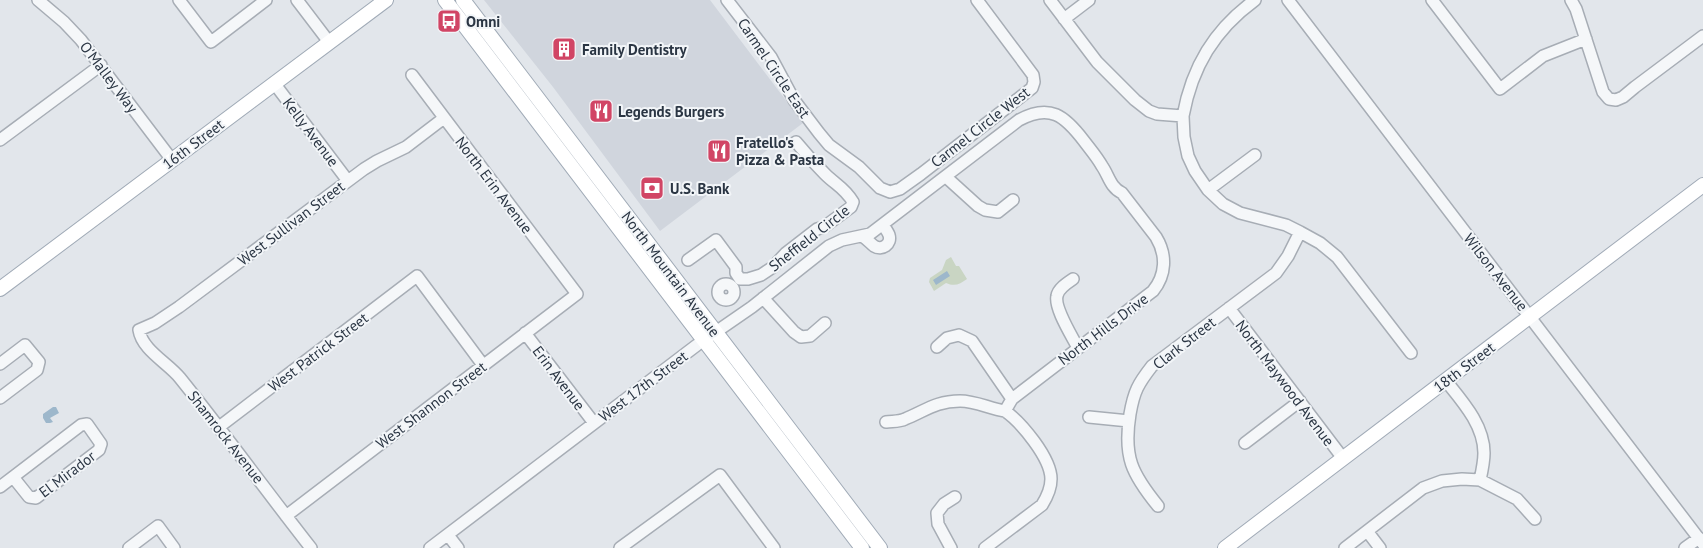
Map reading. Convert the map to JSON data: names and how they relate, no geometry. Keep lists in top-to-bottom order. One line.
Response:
{"streets":{"main road":["16th Street","North Mountain Avenue","18th Street"],"street":["Carmel Circle East","O'Malley Way","Carmel Circle West","Kelly Avenue","North Erin Avenue","West Sullivan Street","Sheffield Circle","Wilson Avenue","North Hills Drive","Clark Street","West Patrick Street","Erin Avenue","North Maywood Avenue","West 17th Street","West Shannon Street","Shamrock Avenue","El Mirador"]},"crossings":[["Carmel Circle East","Carmel Circle West"],["O'Malley Way","16th Street"],["Kelly Avenue","16th Street"],["Kelly Avenue","West Sullivan Street"],["North Erin Avenue","West Sullivan Street"],["North Erin Avenue","West Shannon Street"],["West Sullivan Street","Shamrock Avenue"],["Wilson Avenue","18th Street"],["North Mountain Avenue","West 17th Street"],["North Hills Drive","West 17th Street"],["Clark Street","North Maywood Avenue"],["West Patrick Street","West Shannon Street"],["West Patrick Street","Shamrock Avenue"],["18th Street","North Maywood Avenue"],["Erin Avenue","West 17th Street"],["Erin Avenue","West Shannon Street"],["West Shannon Street","Shamrock Avenue"]],"places":{"bus stop":["Omni"],"building":["Family Dentistry"],"restaurant":["Legends Burgers","Fratello's Pizza & Pasta"],"bank":["U.S. Bank"]}}
